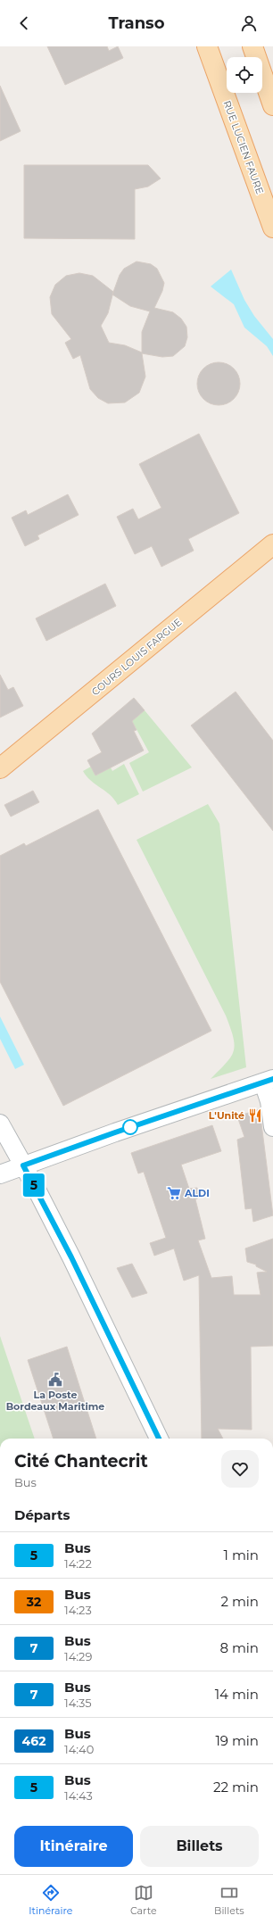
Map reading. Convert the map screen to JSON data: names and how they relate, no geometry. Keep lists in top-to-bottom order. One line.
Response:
{"streets":{"main road":["RUE LUCIEN FAURE","COURS LOUIS FARGUE"]},"places":{"restaurant":["L'Unité"],"supermarket":["ALDI"],"public building":["La Poste Bordeaux Maritime"]},"lines":["bus line 5"],"page":{"header":"Transo","on_map":"5","heading":[["Cité Chantecrit","Bus"],"Départs"],"list":[{"mark":"5","name":"Bus","note":"14:22","value":"1 min"},{"mark":"32","name":"Bus","note":"14:23","value":"2 min"},{"mark":"7","name":"Bus","note":"14:29","value":"8 min"},{"mark":"7","name":"Bus","note":"14:35","value":"14 min"},{"mark":"462","name":"Bus","note":"14:40","value":"19 min"},{"mark":"5","name":"Bus","note":"14:43","value":"22 min"}],"buttons":["Itinéraire","Billets"],"tabs":["Itinéraire","Carte","Billets"]}}
